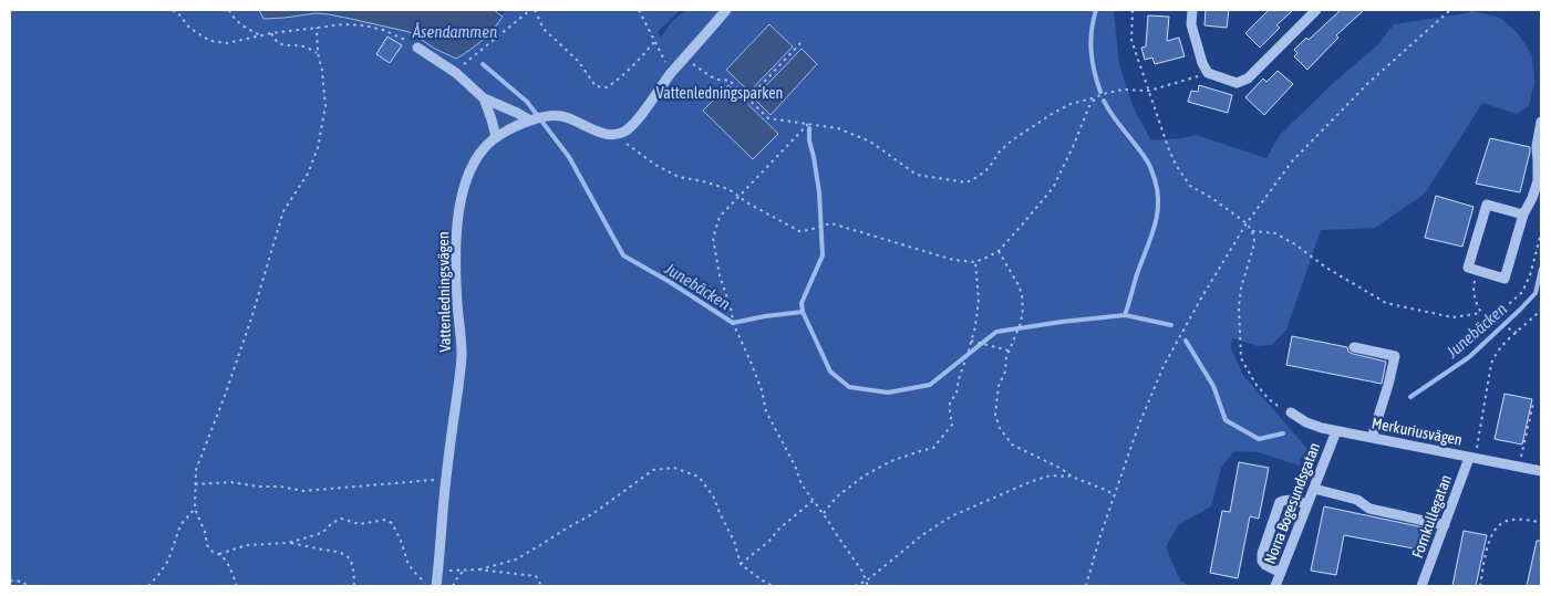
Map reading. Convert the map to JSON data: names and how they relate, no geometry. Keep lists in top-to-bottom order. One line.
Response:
{"streets":{"street":["Vattenledningsvägen","Merkuriusvägen","Norra Bogesundsgatan","Fornkullegatan"]},"crossings":[["Merkuriusvägen","Norra Bogesundsgatan"],["Merkuriusvägen","Fornkullegatan"]],"water":["Åsendammen","Junebäcken"],"parks":["Vattenledningsparken"]}
